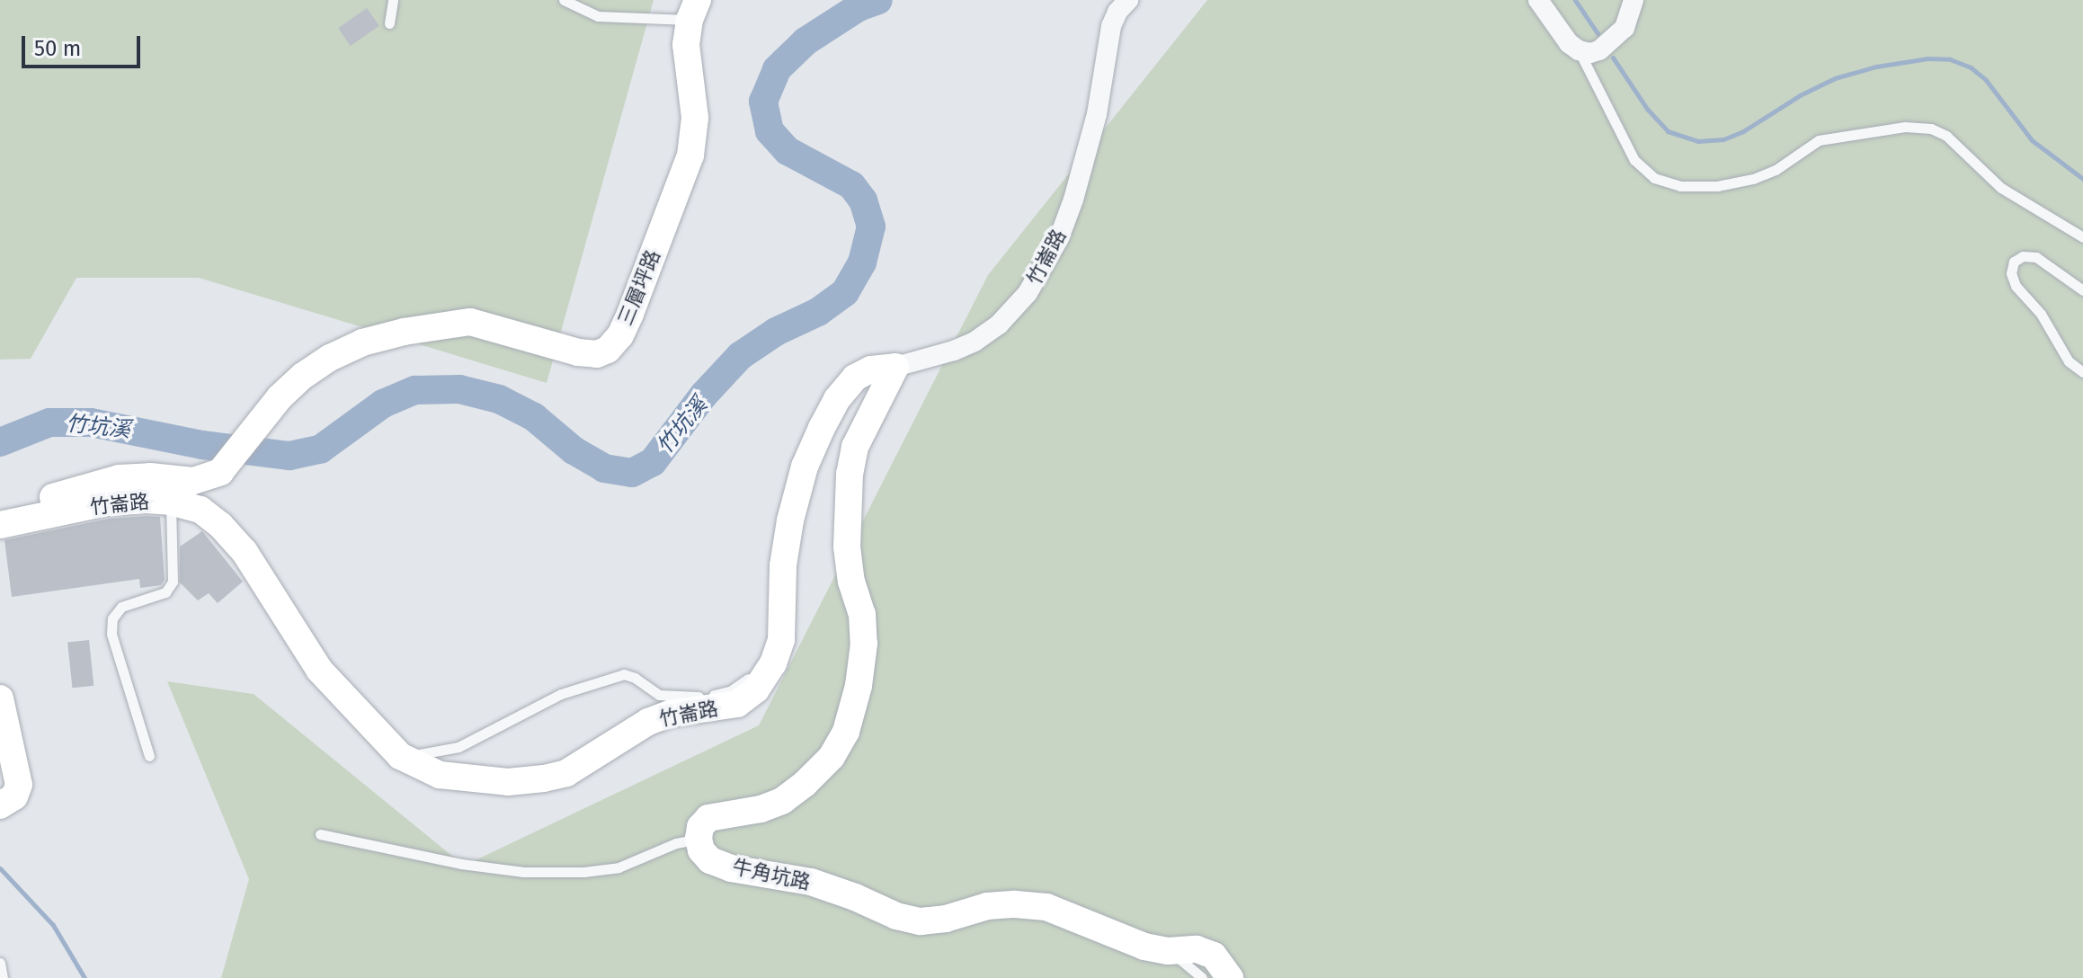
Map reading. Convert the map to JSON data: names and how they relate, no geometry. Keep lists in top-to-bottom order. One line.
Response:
{"streets":{"street":["竹崙路","三層坪路","牛角坑路"]},"water":["竹坑溪"],"scale_bar":"50 m"}
